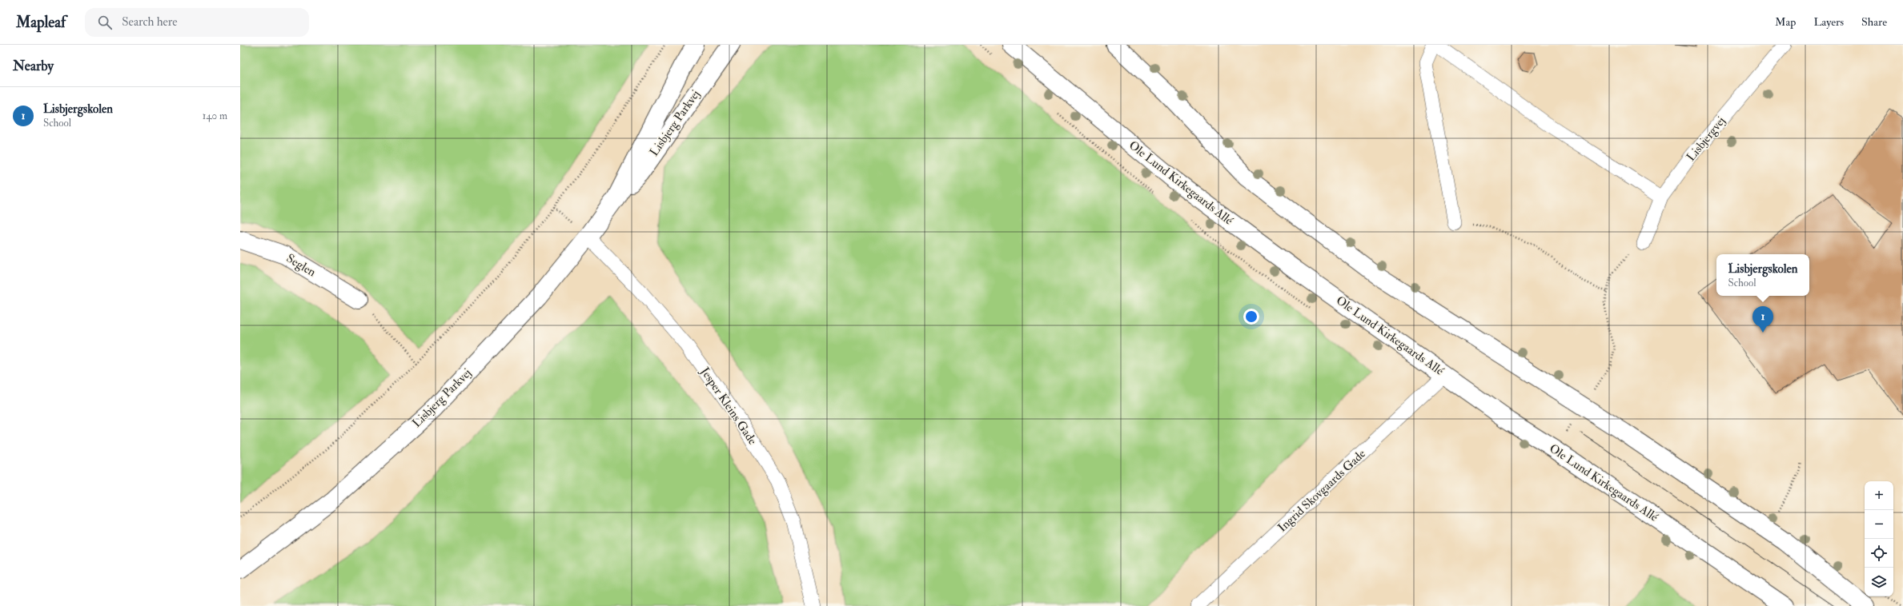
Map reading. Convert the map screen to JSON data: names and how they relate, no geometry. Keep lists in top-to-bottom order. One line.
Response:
{"streets":{"street":["Lisbjerg Parkvej","Ole Lund Kirkegaards Allé","Seglen"],"lane":["Lisbjergvej","Jesper Kleins Gade","Ingrid Skovgaards Gade"]},"crossings":[["Lisbjerg Parkvej","Jesper Kleins Gade"],["Ole Lund Kirkegaards Allé","Ingrid Skovgaards Gade"]],"page":{"header":"Mapleaf","search":"Search here","nav":["Map","Layers","Share"],"heading":"Nearby","list":[{"mark":"1","name":"Lisbjergskolen","note":"School","value":"140 m"}],"popup":["Lisbjergskolen","School"],"pins":"1","map_buttons":["+","−"]}}
